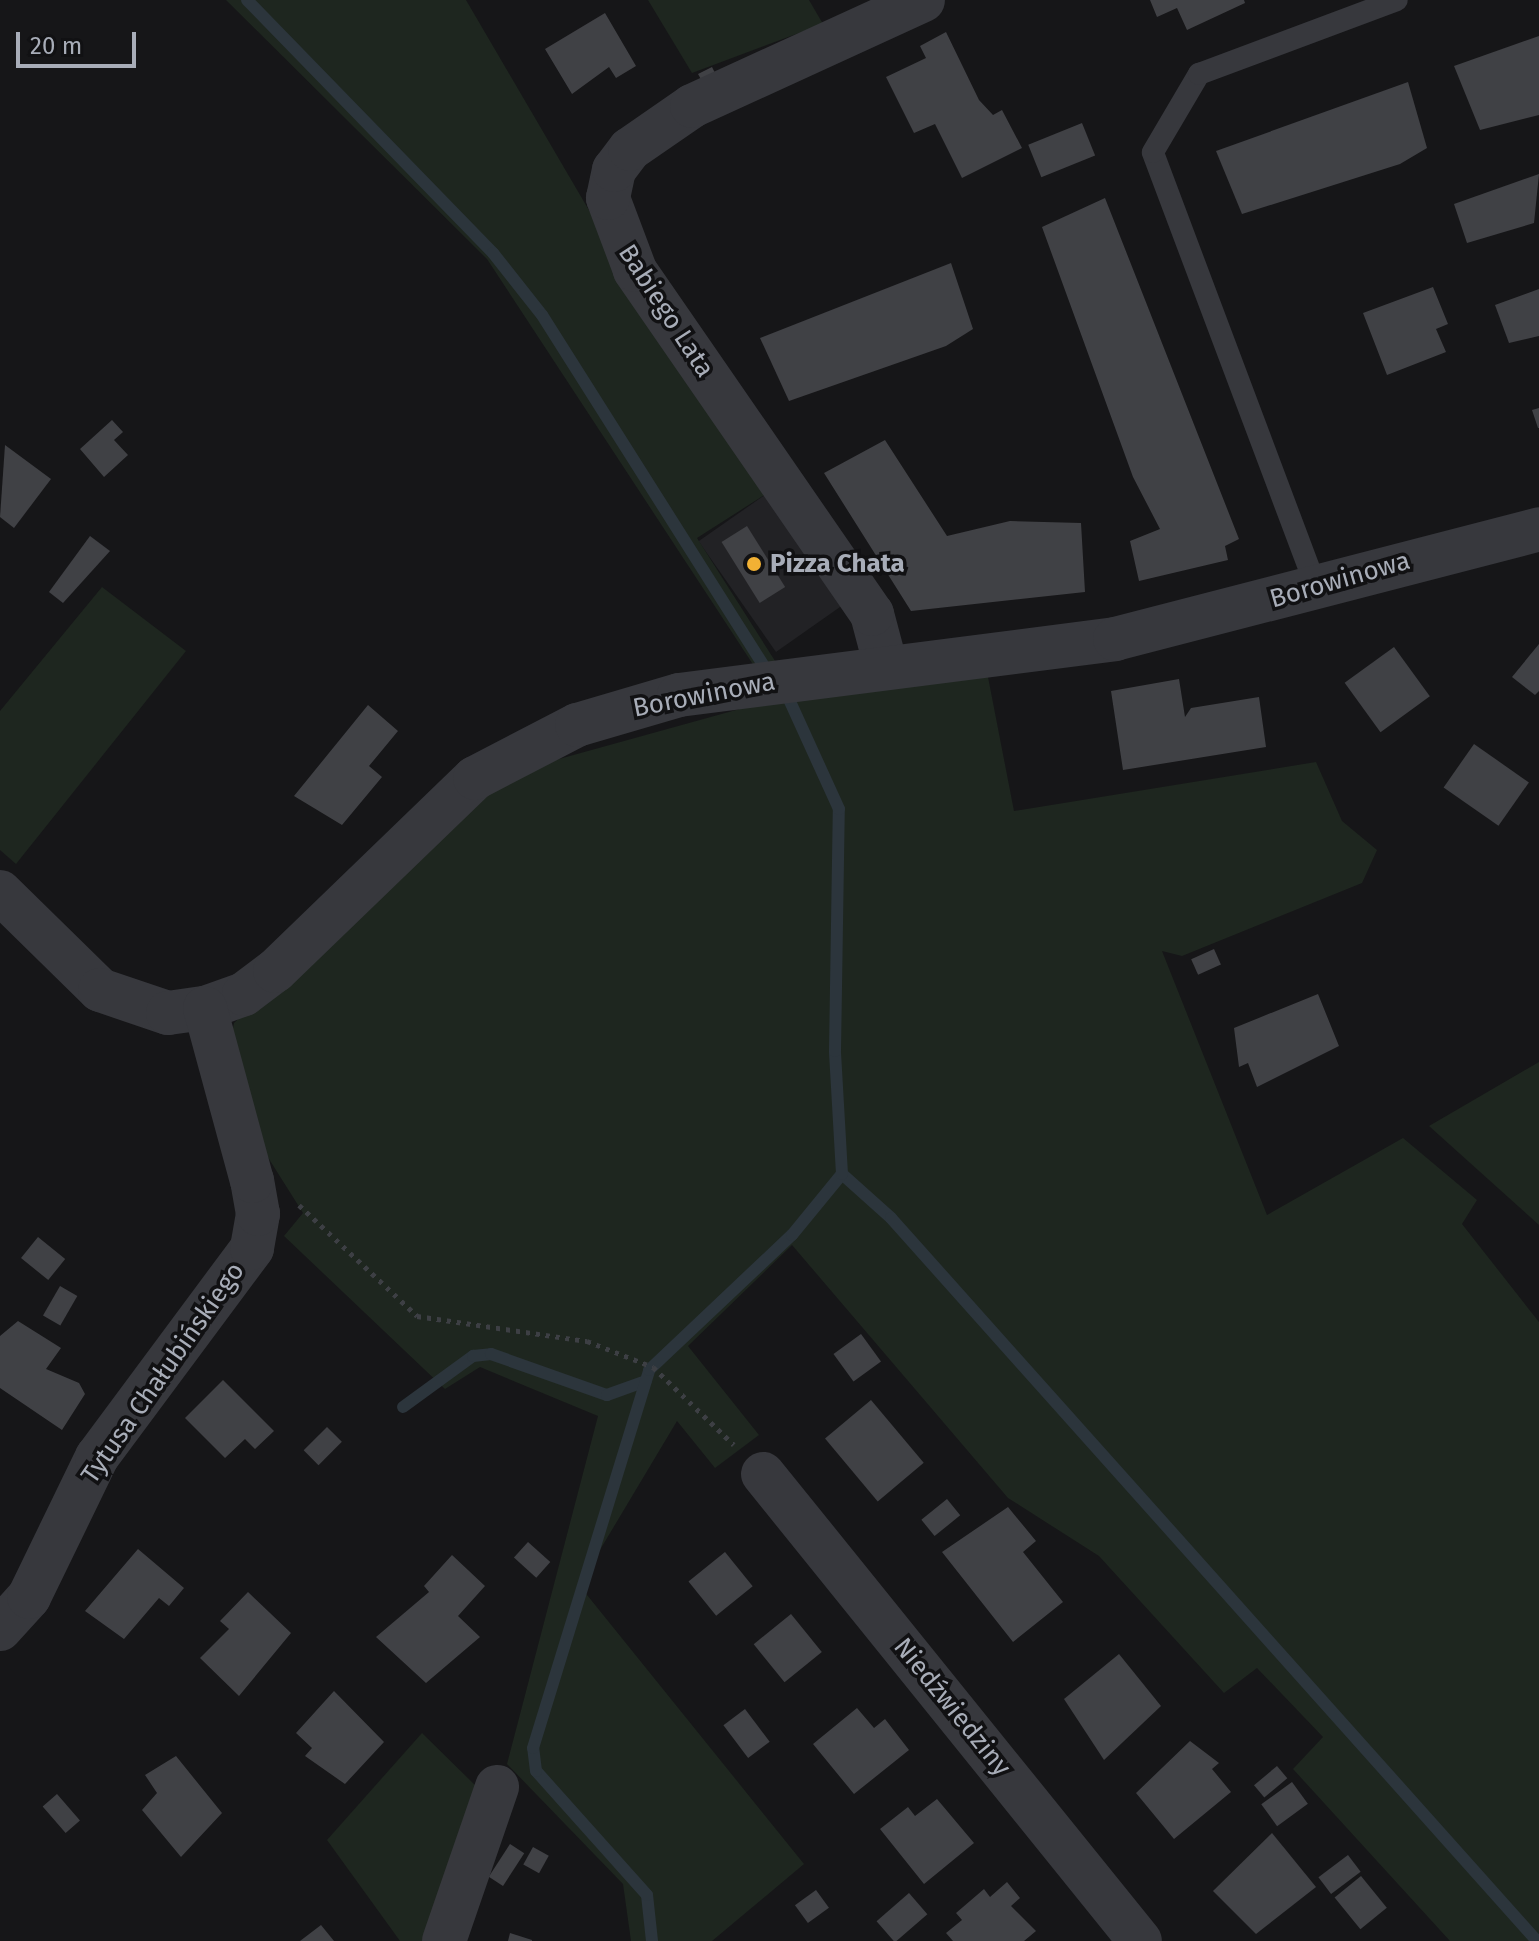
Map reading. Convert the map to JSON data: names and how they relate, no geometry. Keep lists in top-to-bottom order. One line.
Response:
{"streets":{"street":["Babiego Lata","Borowinowa","Tytusa Chałubińskiego","Niedźwiedziny"]},"crossings":[["Babiego Lata","Borowinowa"],["Borowinowa","Tytusa Chałubińskiego"]],"places":["Pizza Chata"],"scale_bar":"20 m"}
